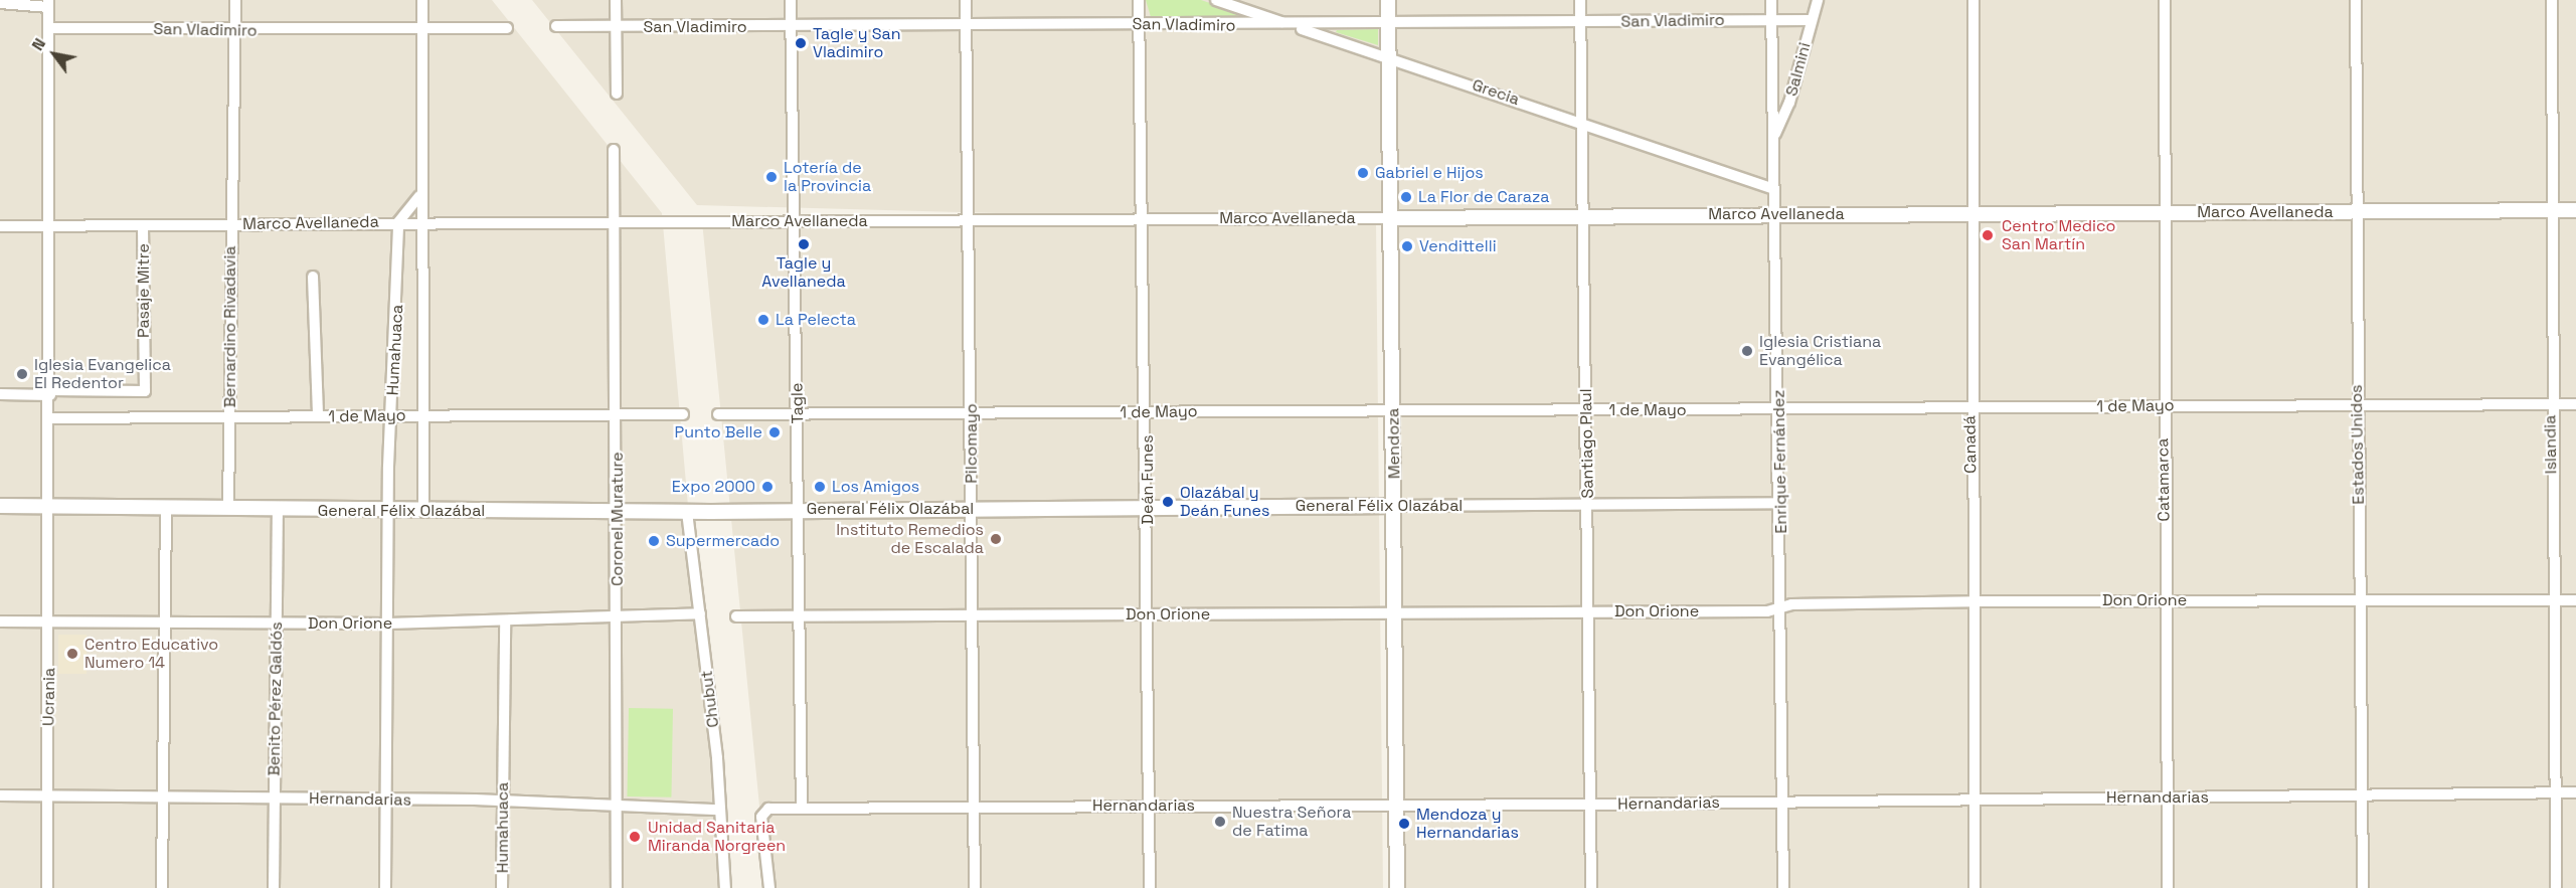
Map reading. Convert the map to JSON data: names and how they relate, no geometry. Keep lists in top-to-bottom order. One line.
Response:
{"streets":{"street":["San Vladimiro","Salmini","Grecia","Marco Avellaneda","Pasaje Mitre","Bernardino Rivadavia","Humahuaca","Tagle","1 de Mayo","Pilcomayo","Mendoza","Santiago Plaul","Canadá","Estados Unidos","Islandia","Enrique Fernández","Deán Funes","Catamarca","General Félix Olazábal","Coronel Murature","Don Orione","Ucrania","Benito Pérez Galdós","Chubut","Hernandarias"]},"crossings":[["San Vladimiro","Salmini"],["San Vladimiro","Grecia"],["San Vladimiro","Bernardino Rivadavia"],["San Vladimiro","Humahuaca"],["San Vladimiro","Tagle"],["San Vladimiro","Pilcomayo"],["San Vladimiro","Mendoza"],["San Vladimiro","Santiago Plaul"],["San Vladimiro","Enrique Fernández"],["San Vladimiro","Deán Funes"],["San Vladimiro","Ucrania"],["Salmini","Enrique Fernández"],["Grecia","Mendoza"],["Grecia","Santiago Plaul"],["Grecia","Enrique Fernández"],["Marco Avellaneda","Pasaje Mitre"],["Marco Avellaneda","Bernardino Rivadavia"],["Marco Avellaneda","Humahuaca"],["Marco Avellaneda","Tagle"],["Marco Avellaneda","Pilcomayo"],["Marco Avellaneda","Mendoza"],["Marco Avellaneda","Santiago Plaul"],["Marco Avellaneda","Canadá"],["Marco Avellaneda","Estados Unidos"],["Marco Avellaneda","Islandia"],["Marco Avellaneda","Enrique Fernández"],["Marco Avellaneda","Deán Funes"],["Marco Avellaneda","Catamarca"],["Marco Avellaneda","Coronel Murature"],["Marco Avellaneda","Ucrania"],["Pasaje Mitre","Ucrania"],["Bernardino Rivadavia","1 de Mayo"],["Bernardino Rivadavia","General Félix Olazábal"],["Humahuaca","1 de Mayo"],["Humahuaca","General Félix Olazábal"],["Humahuaca","Don Orione"],["Humahuaca","Hernandarias"],["Tagle","1 de Mayo"],["Tagle","General Félix Olazábal"],["Tagle","Don Orione"],["Tagle","Hernandarias"],["1 de Mayo","Pilcomayo"],["1 de Mayo","Mendoza"],["1 de Mayo","Santiago Plaul"],["1 de Mayo","Canadá"],["1 de Mayo","Estados Unidos"],["1 de Mayo","Islandia"],["1 de Mayo","Enrique Fernández"],["1 de Mayo","Deán Funes"],["1 de Mayo","Catamarca"],["1 de Mayo","Coronel Murature"],["1 de Mayo","Ucrania"],["Pilcomayo","General Félix Olazábal"],["Pilcomayo","Don Orione"],["Pilcomayo","Hernandarias"],["Mendoza","General Félix Olazábal"],["Mendoza","Don Orione"],["Mendoza","Hernandarias"],["Santiago Plaul","General Félix Olazábal"],["Santiago Plaul","Don Orione"],["Santiago Plaul","Hernandarias"],["Canadá","Don Orione"],["Canadá","Hernandarias"],["Estados Unidos","Don Orione"],["Estados Unidos","Hernandarias"],["Islandia","Don Orione"],["Islandia","Hernandarias"],["Enrique Fernández","General Félix Olazábal"],["Enrique Fernández","Don Orione"],["Enrique Fernández","Hernandarias"],["Deán Funes","General Félix Olazábal"],["Deán Funes","Don Orione"],["Deán Funes","Hernandarias"],["Catamarca","Don Orione"],["Catamarca","Hernandarias"],["General Félix Olazábal","Coronel Murature"],["General Félix Olazábal","Ucrania"],["General Félix Olazábal","Benito Pérez Galdós"],["General Félix Olazábal","Chubut"],["Coronel Murature","Don Orione"],["Coronel Murature","Hernandarias"],["Don Orione","Ucrania"],["Don Orione","Benito Pérez Galdós"],["Don Orione","Chubut"],["Ucrania","Hernandarias"],["Benito Pérez Galdós","Hernandarias"],["Chubut","Hernandarias"]],"places":["Tagle y San Vladimiro","Gabriel e Hijos","Lotería de la Provincia","La Flor de Caraza","Centro Medico San Martín","Tagle y Avellaneda","Vendittelli","La Pelecta","Iglesia Cristiana Evangélica","Iglesia Evangelica El Redentor","Punto Belle","Expo 2000","Los Amigos","Olazábal y Deán Funes","Instituto Remedios de Escalada","Supermercado","Centro Educativo Numero 14","Nuestra Señora de Fatima","Mendoza y Hernandarias","Unidad Sanitaria Miranda Norgreen"],"north":"top left"}
